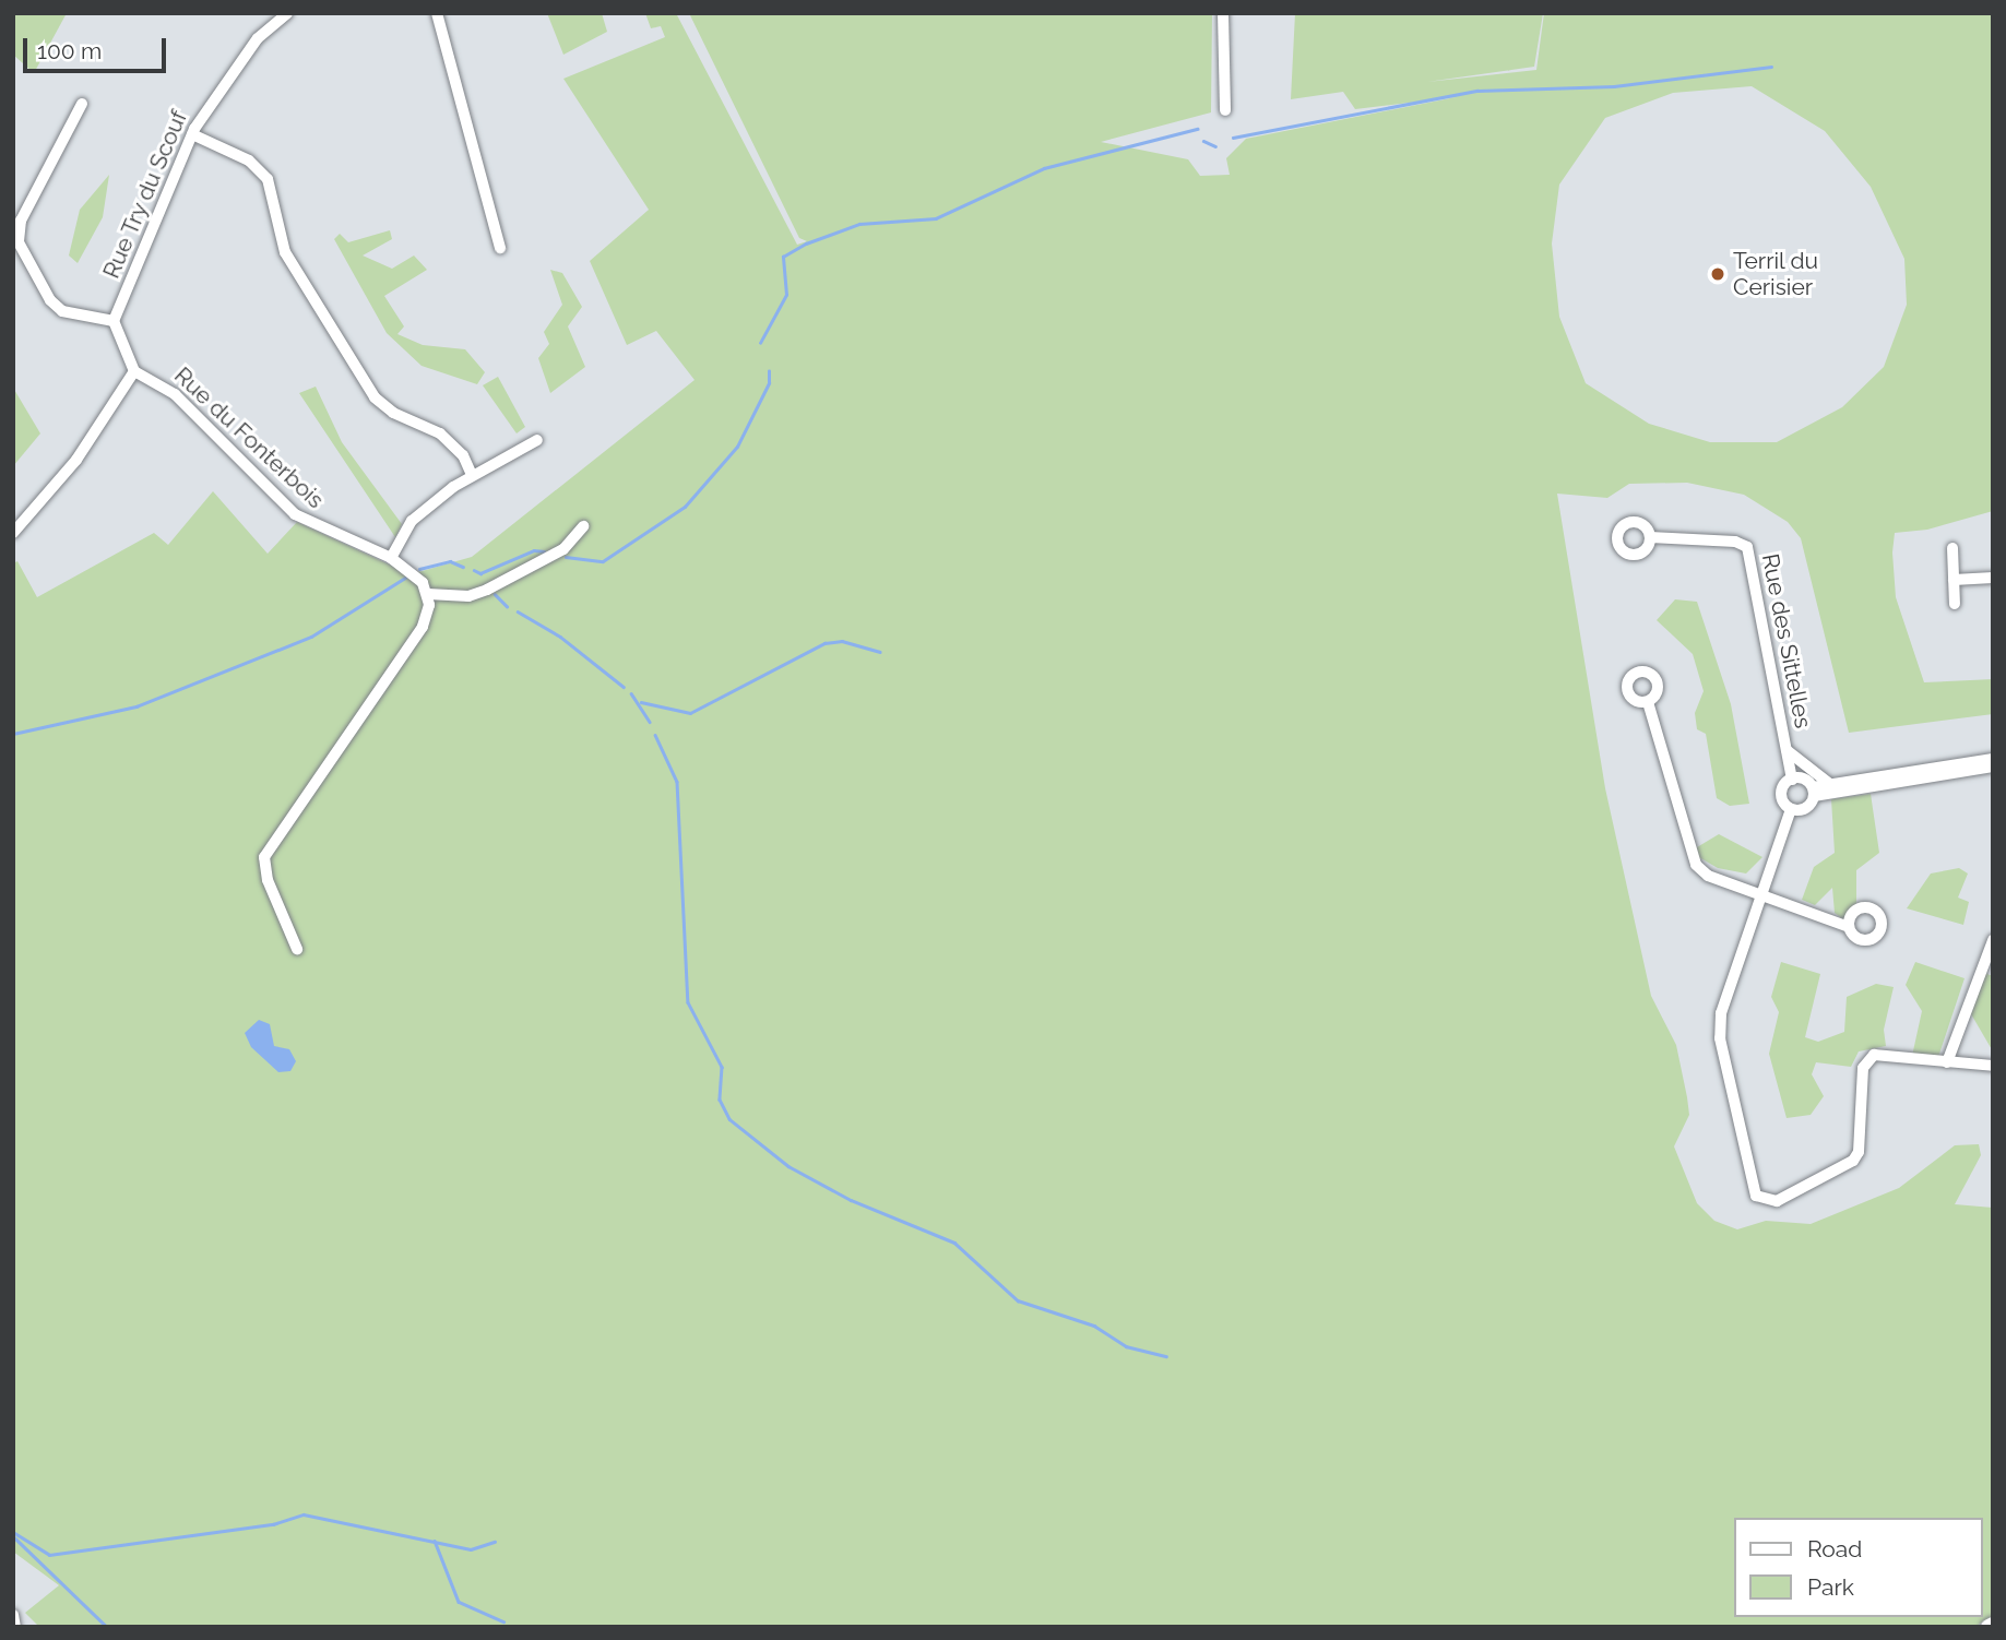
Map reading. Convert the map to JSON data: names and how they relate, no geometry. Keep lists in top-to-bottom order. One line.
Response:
{"streets":{"street":["Rue Try du Scouf","Rue du Fonterbois","Rue des Sittelles"]},"places":["Terril du Cerisier"],"legend":["Road","Park"],"scale_bar":"100 m"}
